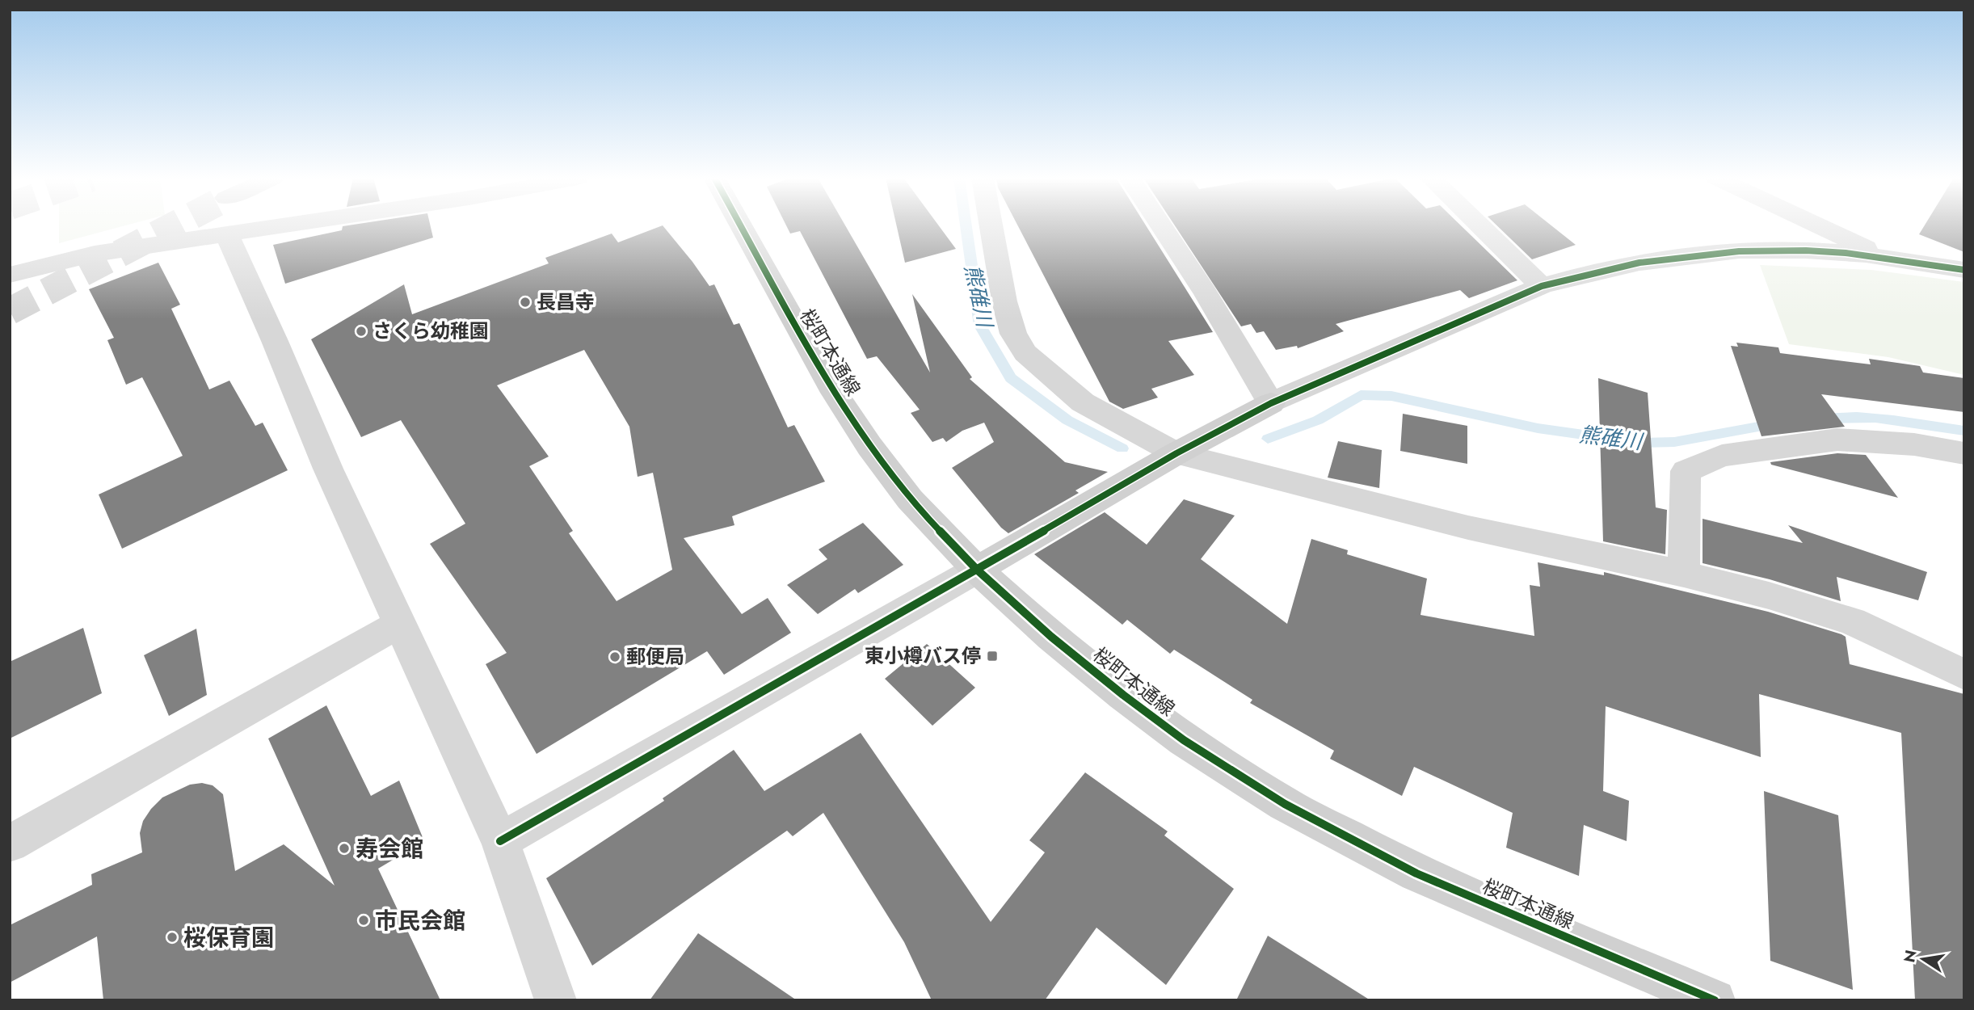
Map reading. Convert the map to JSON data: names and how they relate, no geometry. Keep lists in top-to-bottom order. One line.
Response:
{"streets":{"street":["桜町本通線"]},"water":["熊碓川"],"places":{"other":["長昌寺","さくら幼稚園","郵便局","寿会館","市民会館","桜保育園"],"transit":["東小樽バス停"]},"north":"left"}
